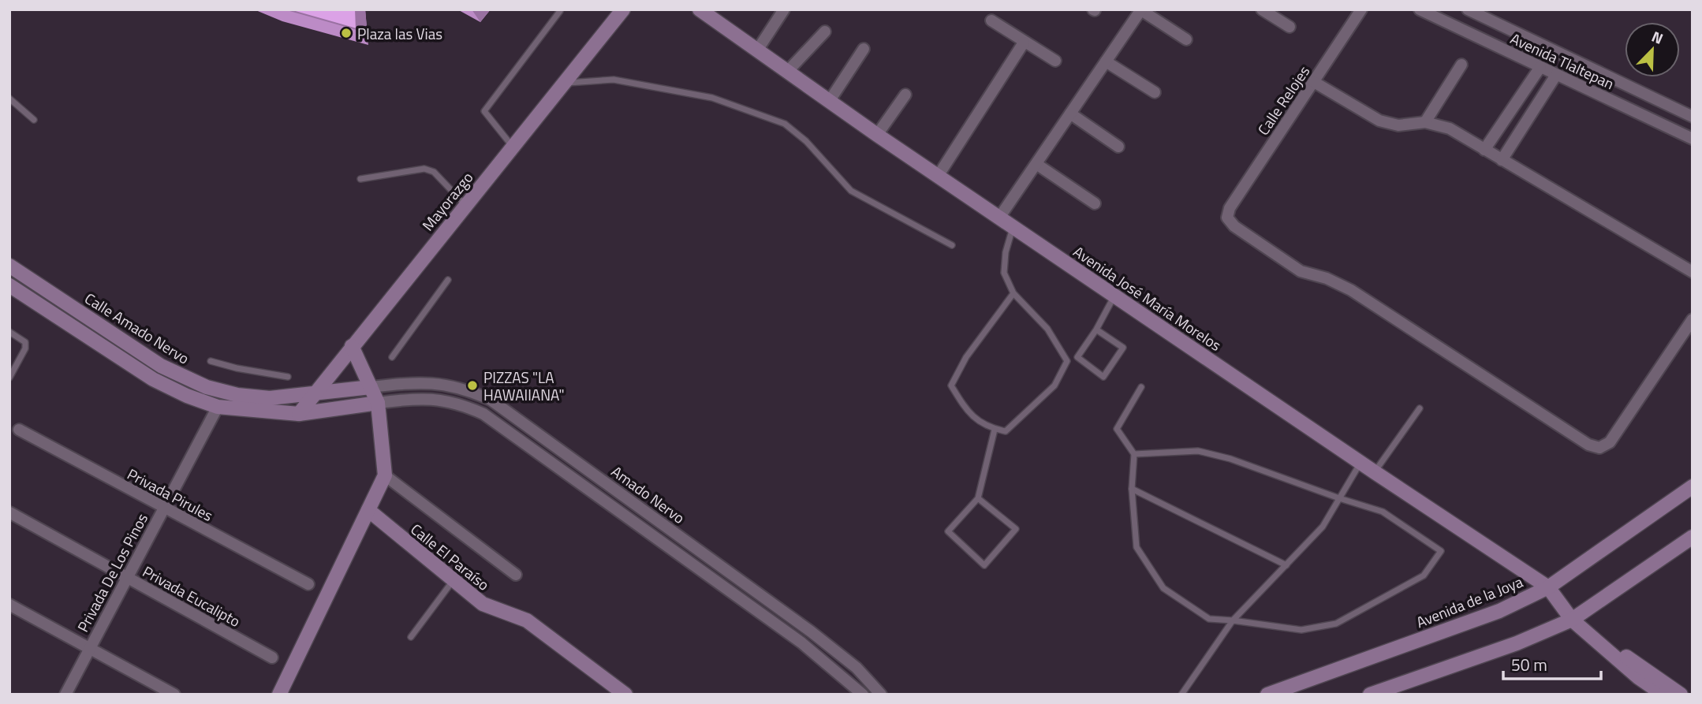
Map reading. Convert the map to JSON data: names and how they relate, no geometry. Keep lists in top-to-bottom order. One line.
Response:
{"streets":{"main road":["Mayorazgo","Avenida José María Morelos","Calle Amado Nervo","Calle El Paraíso","Avenida de la Joya"],"street":["Avenida Tlaltepan","Calle Relojes","Privada Pirules","Amado Nervo","Privada De Los Pinos","Privada Eucalipto"]},"crossings":[["Mayorazgo","Calle Amado Nervo"],["Avenida José María Morelos","Avenida de la Joya"],["Calle Amado Nervo","Amado Nervo"],["Privada Pirules","Privada De Los Pinos"],["Privada De Los Pinos","Privada Eucalipto"]],"places":["Plaza las Vias","PIZZAS \"LA HAWAIIANA\""],"scale_bar":"50 m","north":"top right"}
